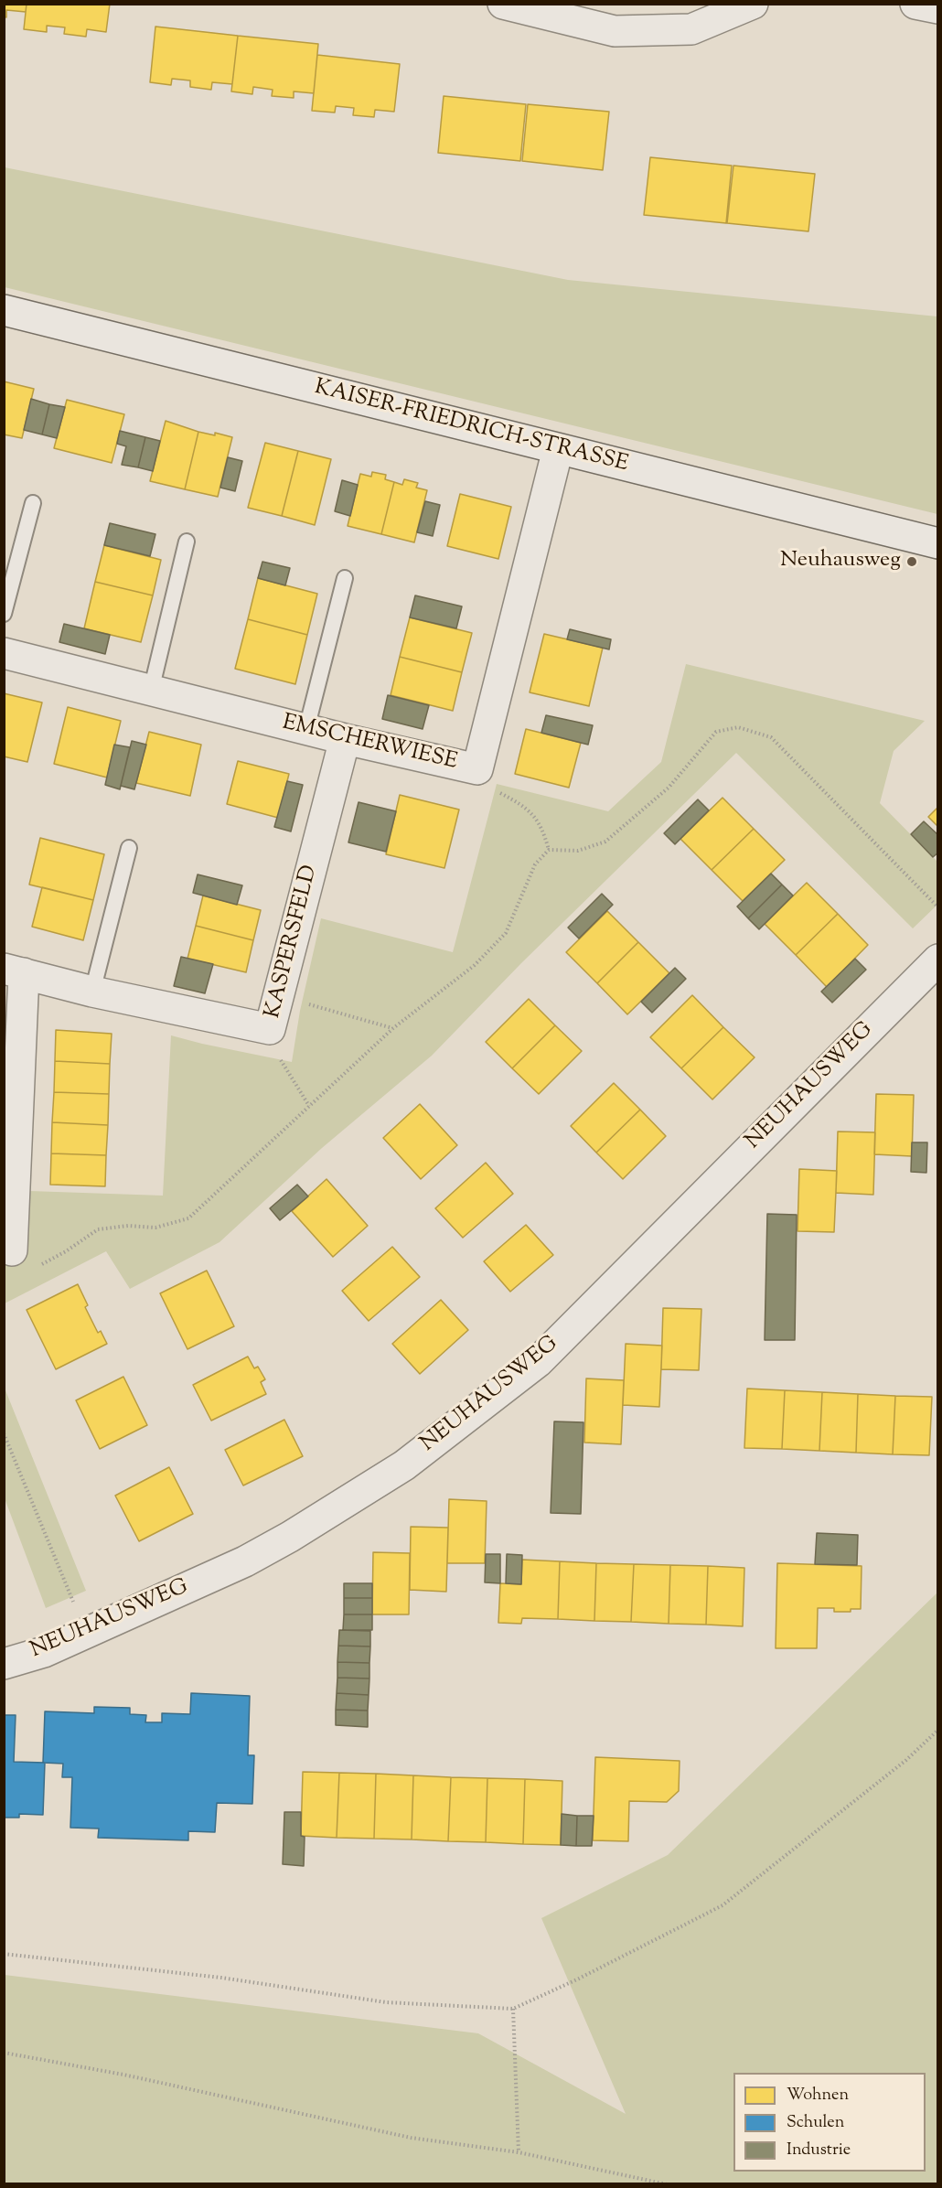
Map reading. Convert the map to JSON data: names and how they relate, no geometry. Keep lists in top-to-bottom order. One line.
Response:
{"streets":{"street":["KAISER-FRIEDRICH-STRASSE","EMSCHERWIESE","KASPERSFELD","NEUHAUSWEG"]},"crossings":[["KAISER-FRIEDRICH-STRASSE","EMSCHERWIESE"],["EMSCHERWIESE","KASPERSFELD"]],"places":["Neuhausweg"],"legend":["Wohnen","Schulen","Industrie"]}
